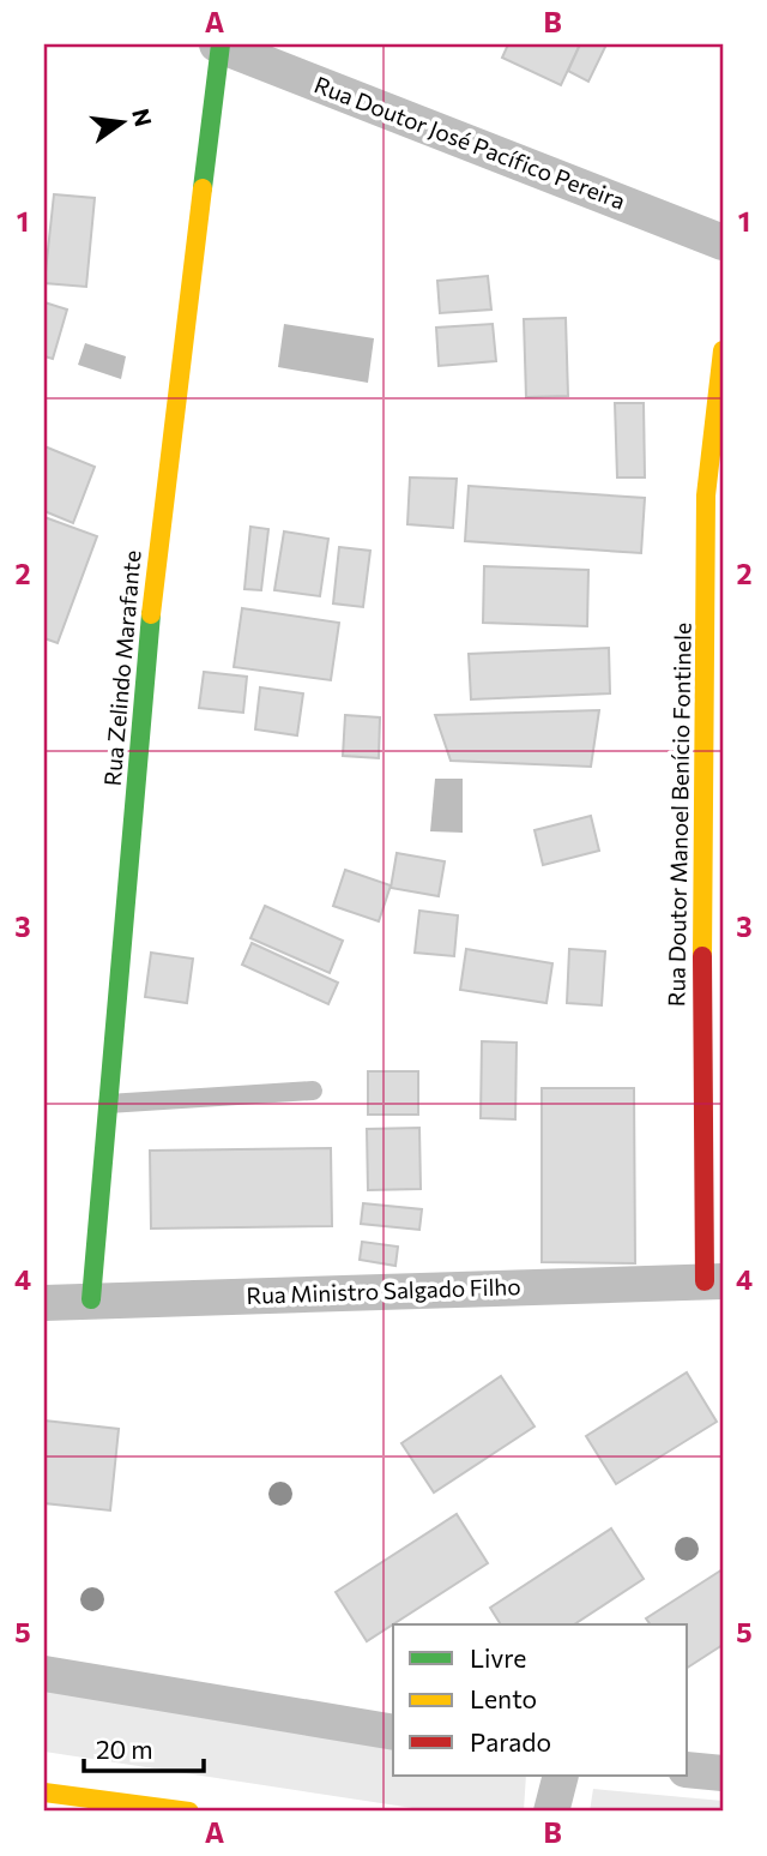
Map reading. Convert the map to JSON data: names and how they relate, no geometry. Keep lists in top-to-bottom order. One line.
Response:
{"streets":{"street":["Rua Doutor José Pacífico Pereira","Rua Zelindo Marafante","Rua Doutor Manoel Benício Fontinele","Rua Ministro Salgado Filho"]},"crossings":[["Rua Doutor José Pacífico Pereira","Rua Zelindo Marafante"],["Rua Zelindo Marafante","Rua Ministro Salgado Filho"],["Rua Doutor Manoel Benício Fontinele","Rua Ministro Salgado Filho"]],"legend":["Livre","Lento","Parado"],"scale_bar":"20 m","north":"right","grid":{"columns":["A","B"],"rows":["1","2","3","4","5"]}}
